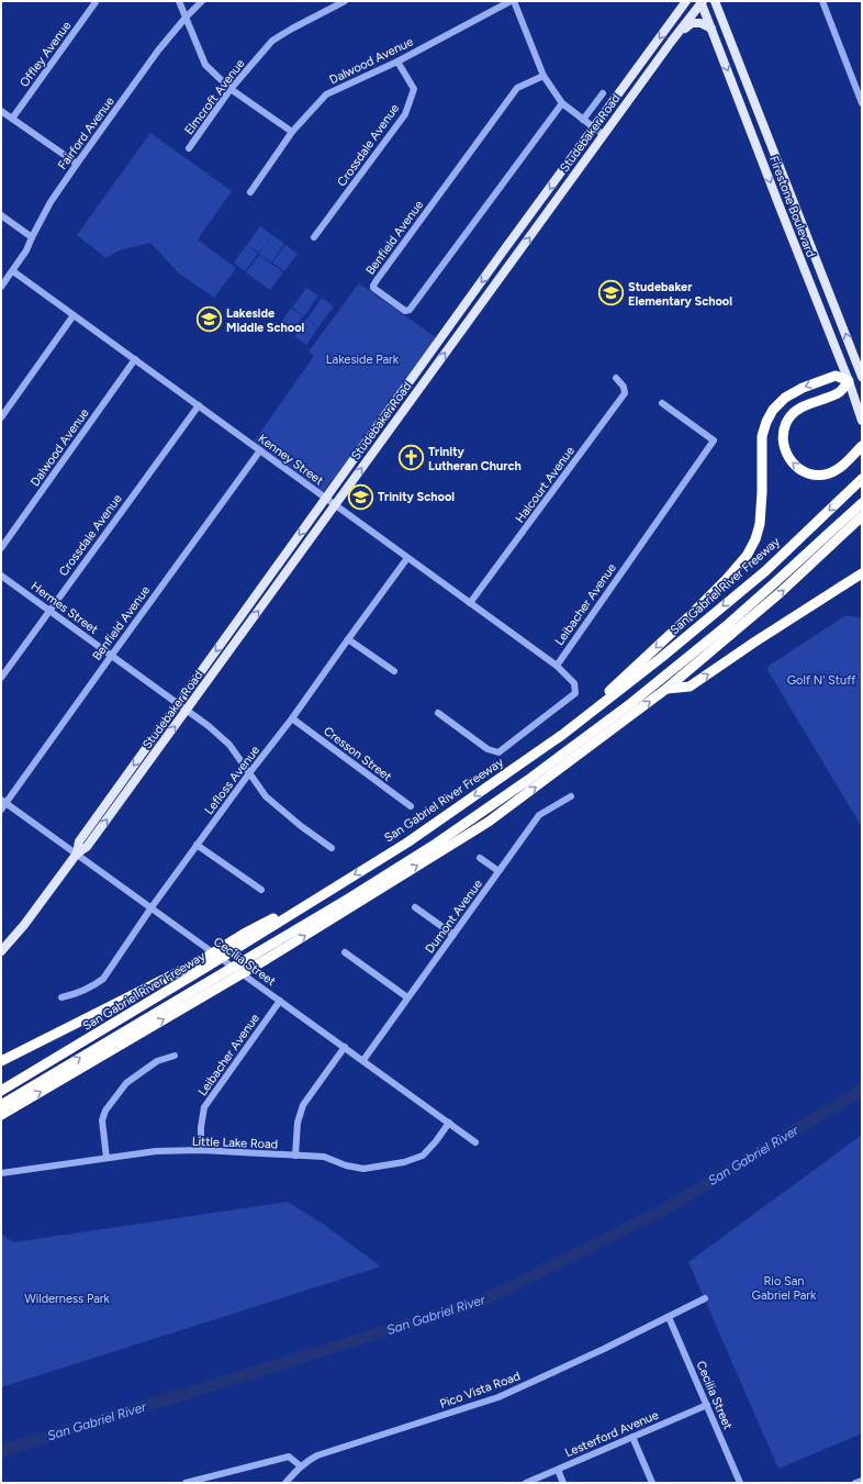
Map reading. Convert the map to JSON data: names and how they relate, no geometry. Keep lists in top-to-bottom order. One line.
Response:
{"streets":{"highway":["San Gabriel River Freeway"],"main road":["Studebaker Road","Firestone Boulevard"],"street":["Offley Avenue","Dalwood Avenue","Elmcroft Avenue","Fairford Avenue","Crossdale Avenue","Benfield Avenue","Kenney Street","Halcourt Avenue","Leibacher Avenue","Hermes Street","Cresson Street","Lefloss Avenue","Dumont Avenue","Cecilia Street","Little Lake Road","Pico Vista Road","Lesterford Avenue"]},"crossings":[["Dalwood Avenue","Crossdale Avenue"],["Dalwood Avenue","Kenney Street"],["Fairford Avenue","Kenney Street"],["Studebaker Road","Firestone Boulevard"],["Studebaker Road","Kenney Street"],["Studebaker Road","Hermes Street"],["Studebaker Road","Cecilia Street"],["Crossdale Avenue","Kenney Street"],["Crossdale Avenue","Hermes Street"],["Benfield Avenue","Kenney Street"],["Benfield Avenue","Hermes Street"],["Benfield Avenue","Cecilia Street"],["Kenney Street","Halcourt Avenue"],["Kenney Street","Leibacher Avenue"],["Kenney Street","Lefloss Avenue"],["Leibacher Avenue","Cecilia Street"],["Leibacher Avenue","Little Lake Road"],["Hermes Street","Lefloss Avenue"],["Cresson Street","Lefloss Avenue"],["Lefloss Avenue","Cecilia Street"],["Dumont Avenue","Cecilia Street"],["Cecilia Street","Little Lake Road"],["Cecilia Street","Pico Vista Road"],["Cecilia Street","Lesterford Avenue"]],"water":["San Gabriel River"],"parks":["Lakeside Park","Golf N' Stuff","Rio San Gabriel Park","Wilderness Park"],"places":{"school or university":["Studebaker Elementary School","Lakeside Middle School","Trinity School"],"church":["Trinity Lutheran Church"]}}
